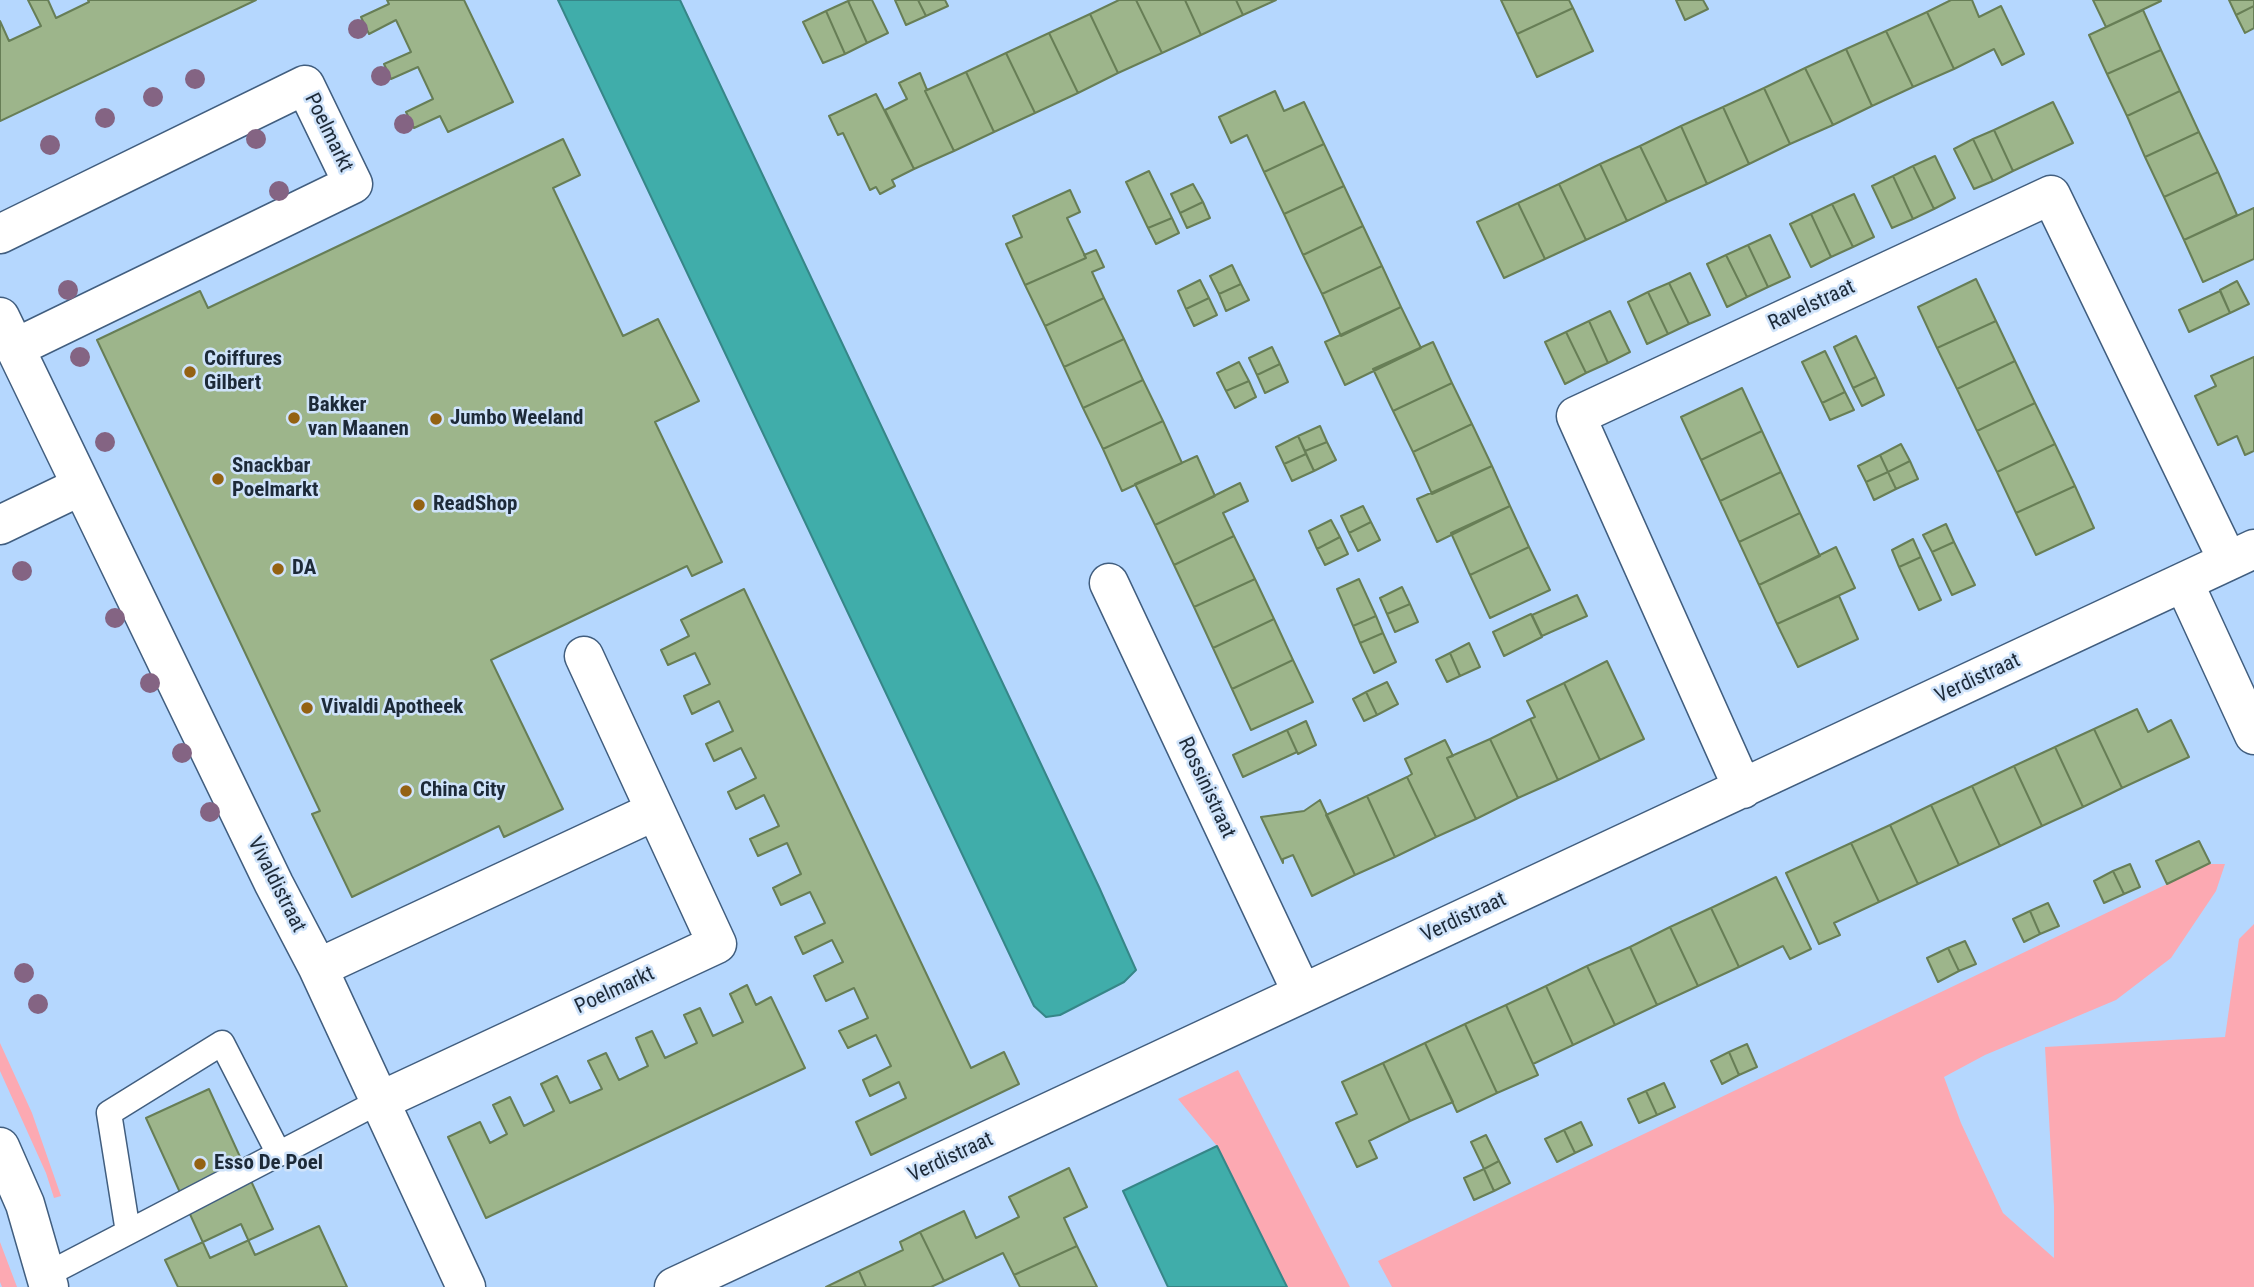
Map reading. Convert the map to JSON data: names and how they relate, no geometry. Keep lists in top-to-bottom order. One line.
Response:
{"streets":{"street":["Poelmarkt","Ravelstraat","Verdistraat","Rossinistraat","Vivaldistraat"]},"crossings":[["Poelmarkt","Vivaldistraat"],["Ravelstraat","Verdistraat"],["Verdistraat","Rossinistraat"]],"places":["Coiffures Gilbert","Bakker van Maanen","Jumbo Weeland","Snackbar Poelmarkt","ReadShop","DA","Vivaldi Apotheek","China City","Esso De Poel"]}
